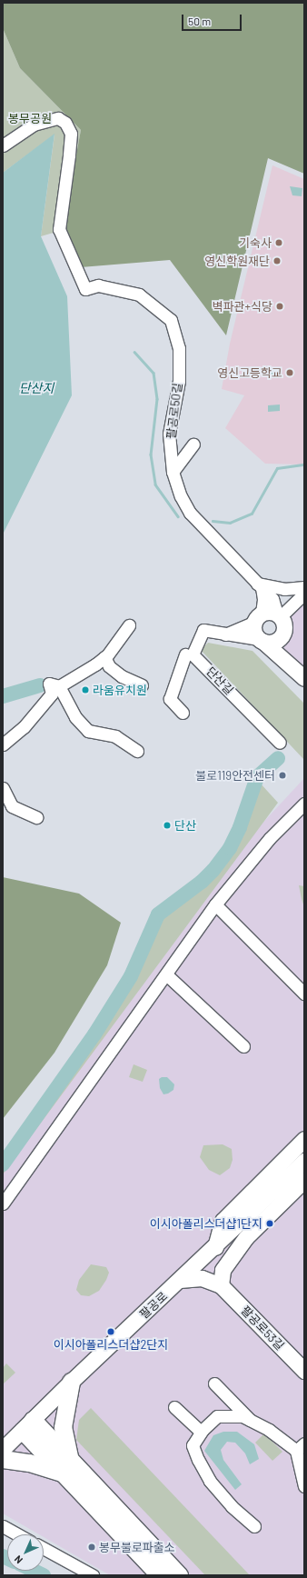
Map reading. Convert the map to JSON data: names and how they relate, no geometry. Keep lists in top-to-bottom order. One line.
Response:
{"streets":{"main road":["팔공로","팔공로53길"],"street":["팔공로50길","단산길"]},"water":["단산지"],"parks":["봉무공원"],"places":["기숙사","영신학원재단","벽파관+식당","영신고등학교","라움유치원","불로119안전센터","단산","이시아폴리스더샵1단지","이시아폴리스더샵2단지","봉무불로파출소"],"scale_bar":"50 m","north":"bottom left"}
